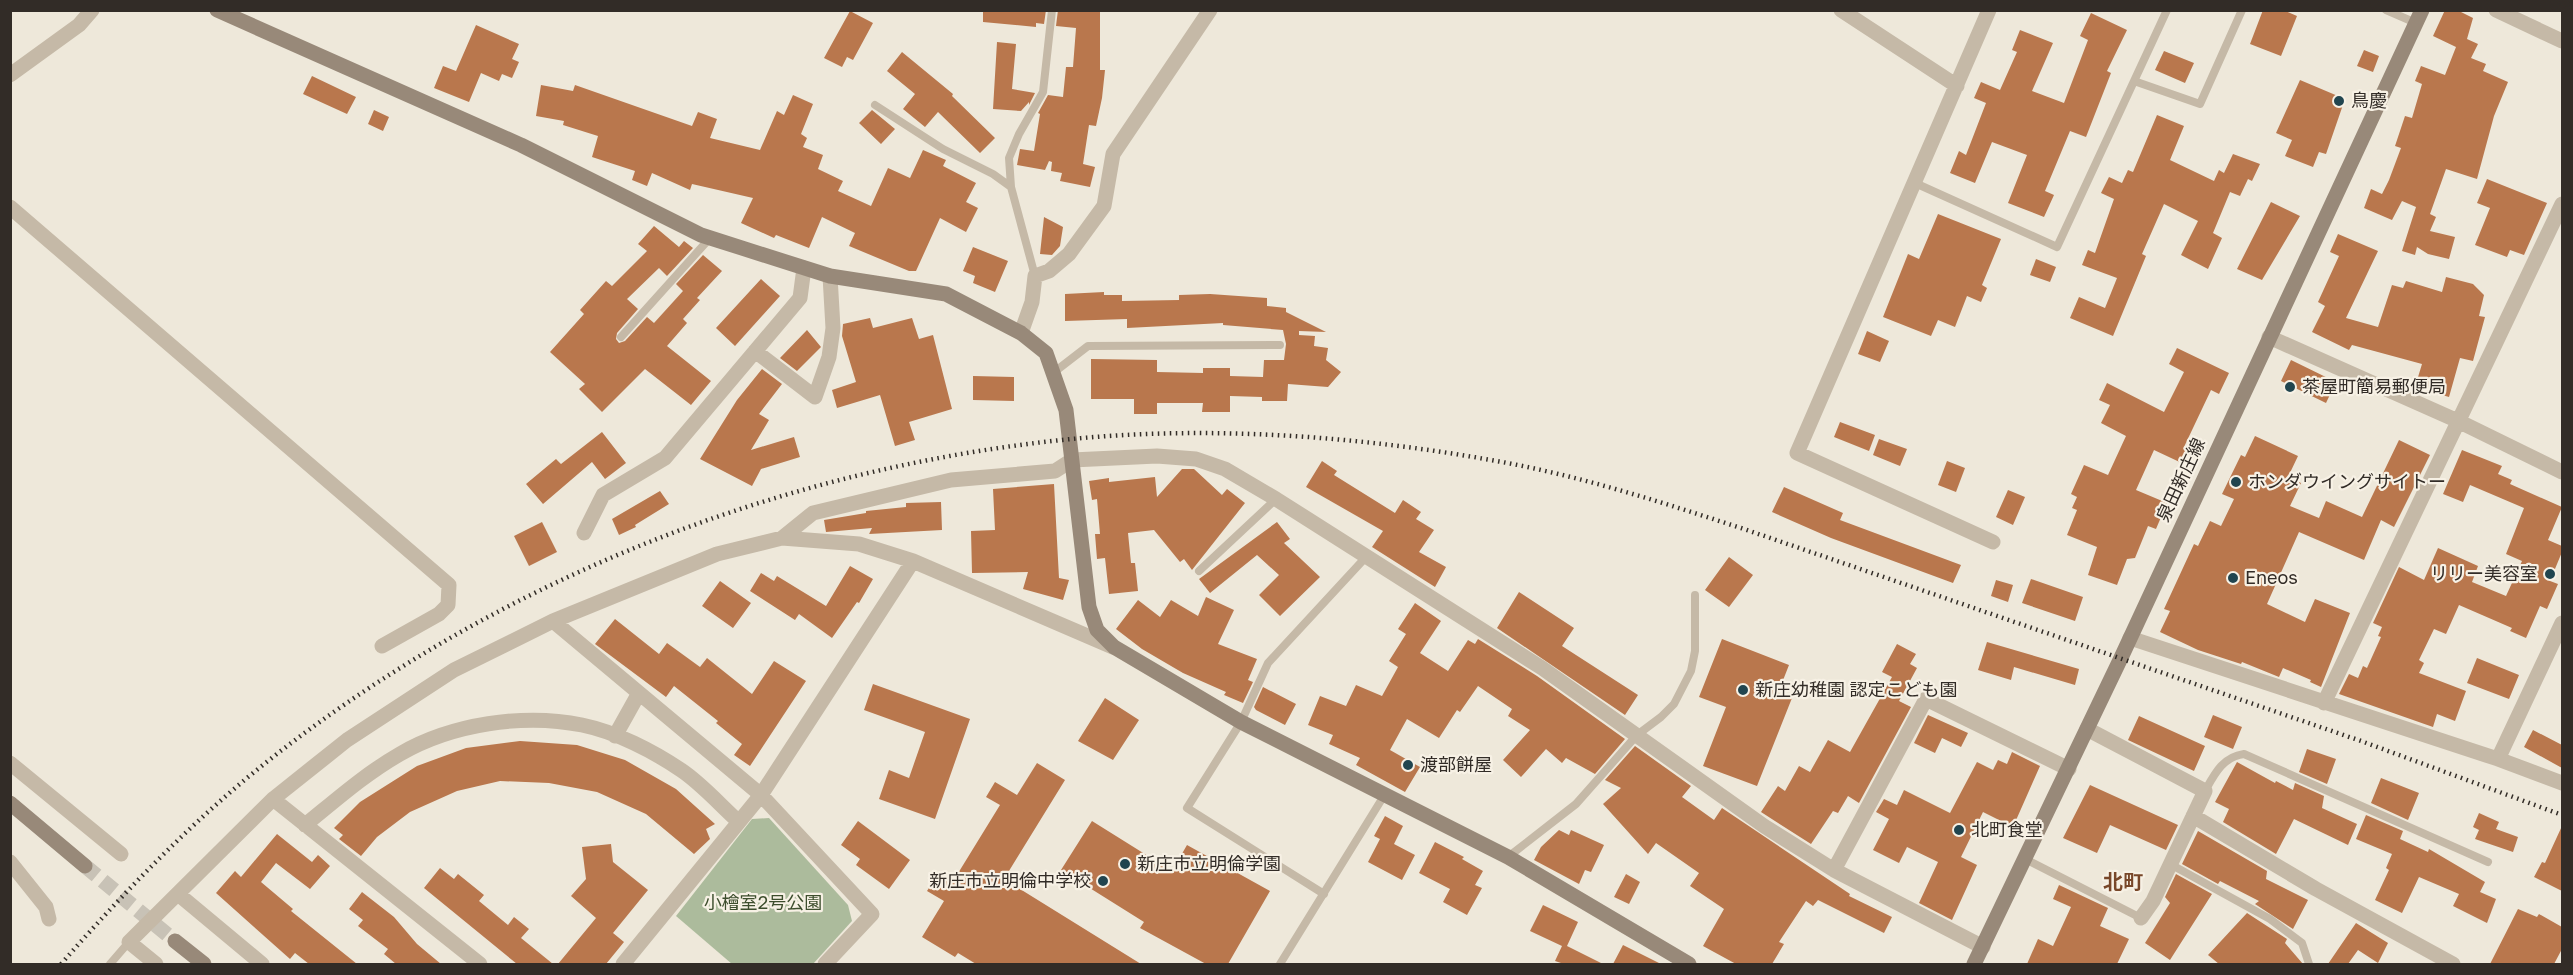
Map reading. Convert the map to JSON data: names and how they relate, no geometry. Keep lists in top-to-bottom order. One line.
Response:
{"streets":{"street":["泉田新庄線"]},"districts":["北町"],"parks":["小檜室2号公園"],"places":["鳥慶","茶屋町簡易郵便局","ホンダウイングサイトー","リリー美容室","Eneos","新庄幼稚園 認定こども園","渡部餅屋","北町食堂","新庄市立明倫学園","新庄市立明倫中学校"]}
